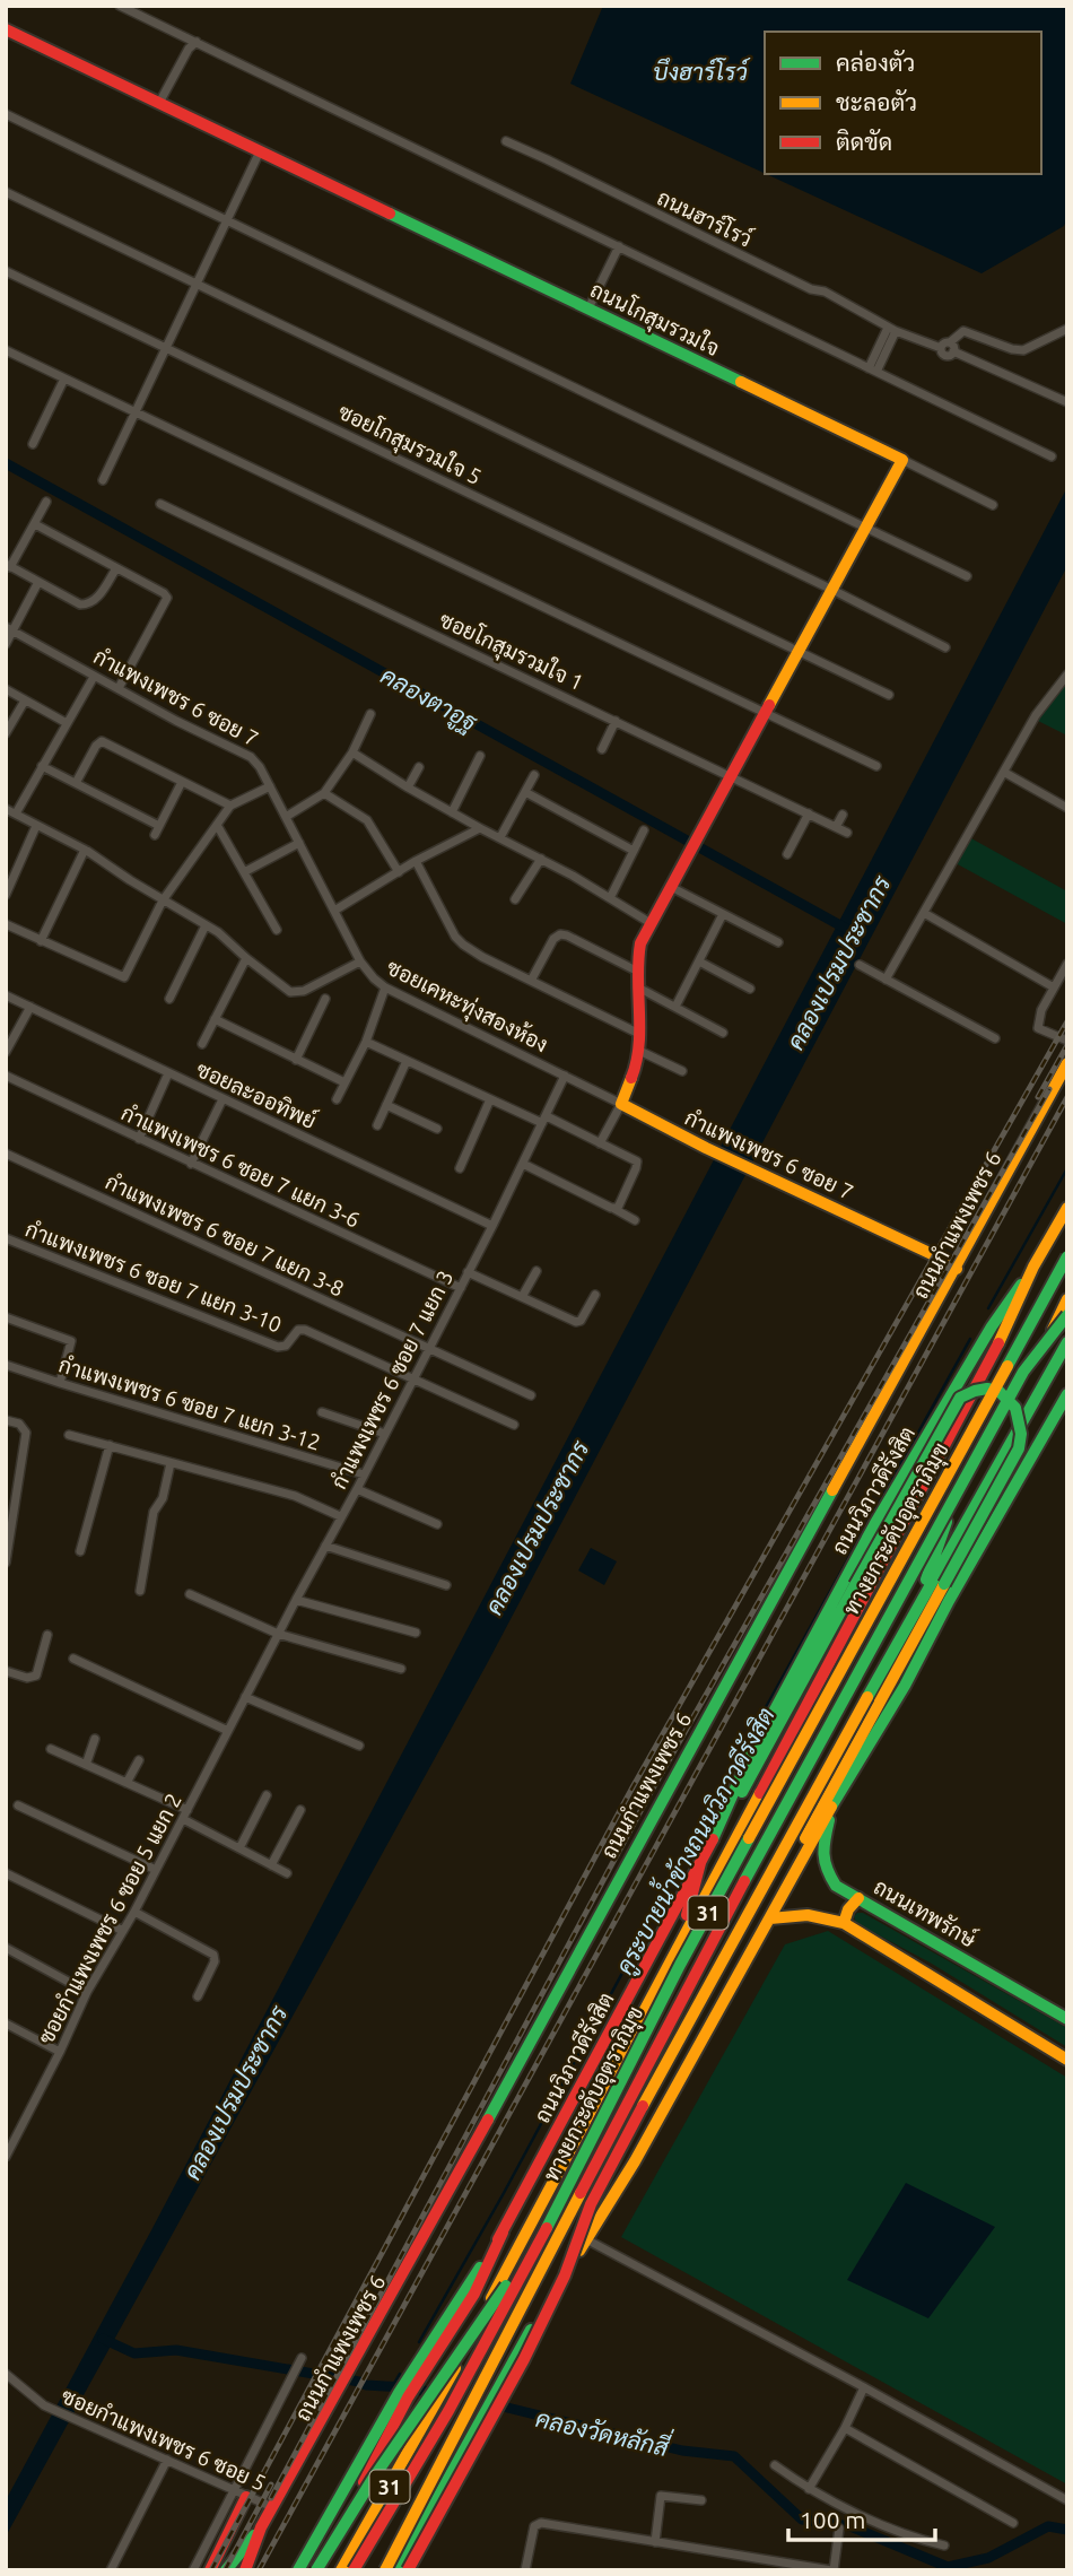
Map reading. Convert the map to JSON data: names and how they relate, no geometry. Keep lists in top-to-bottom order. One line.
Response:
{"streets":{"main road":["ถนนโกสุมรวมใจ","กำแพงเพชร 6 ซอย 7","ถนนกำแพงเพชร 6","ถนนวิภาวดีรังสิต","ทางยกระดับอุตราภิมุข","31","ถนนเทพรักษ์"],"street":["ถนนฮาร์โรว์","ซอยโกสุมรวมใจ 5","ซอยโกสุมรวมใจ 1","ซอยเคหะทุ่งสองห้อง","ซอยละออทิพย์","กำแพงเพชร 6 ซอย 7 แยก 3-6","กำแพงเพชร 6 ซอย 7 แยก 3-8","กำแพงเพชร 6 ซอย 7 แยก 3-10","กำแพงเพชร 6 ซอย 7 แยก 3","กำแพงเพชร 6 ซอย 7 แยก 3-12","ซอยกำแพงเพชร 6 ซอย 5 แยก 2","ซอยกำแพงเพชร 6 ซอย 5"]},"crossings":[["กำแพงเพชร 6 ซอย 7","ซอยเคหะทุ่งสองห้อง"],["กำแพงเพชร 6 ซอย 7","ถนนกำแพงเพชร 6"],["กำแพงเพชร 6 ซอย 7","กำแพงเพชร 6 ซอย 7 แยก 3"],["ซอยเคหะทุ่งสองห้อง","กำแพงเพชร 6 ซอย 7 แยก 3"],["ซอยละออทิพย์","กำแพงเพชร 6 ซอย 7 แยก 3"],["กำแพงเพชร 6 ซอย 7 แยก 3-6","กำแพงเพชร 6 ซอย 7 แยก 3"],["ถนนกำแพงเพชร 6","ซอยกำแพงเพชร 6 ซอย 5"],["กำแพงเพชร 6 ซอย 7 แยก 3-8","กำแพงเพชร 6 ซอย 7 แยก 3"],["กำแพงเพชร 6 ซอย 7 แยก 3-10","กำแพงเพชร 6 ซอย 7 แยก 3"],["กำแพงเพชร 6 ซอย 7 แยก 3","กำแพงเพชร 6 ซอย 7 แยก 3-12"],["กำแพงเพชร 6 ซอย 7 แยก 3","ซอยกำแพงเพชร 6 ซอย 5 แยก 2"],["31","ถนนเทพรักษ์"]],"water":["บึงฮาร์โรว์","คลองตาอูฐ","คลองเปรมประชากร","คูระบายน้ำข้างถนนวิภาวดีรังสิต","คลองวัดหลักสี่"],"legend":["คล่องตัว","ชะลอตัว","ติดขัด"],"scale_bar":"100 m"}
